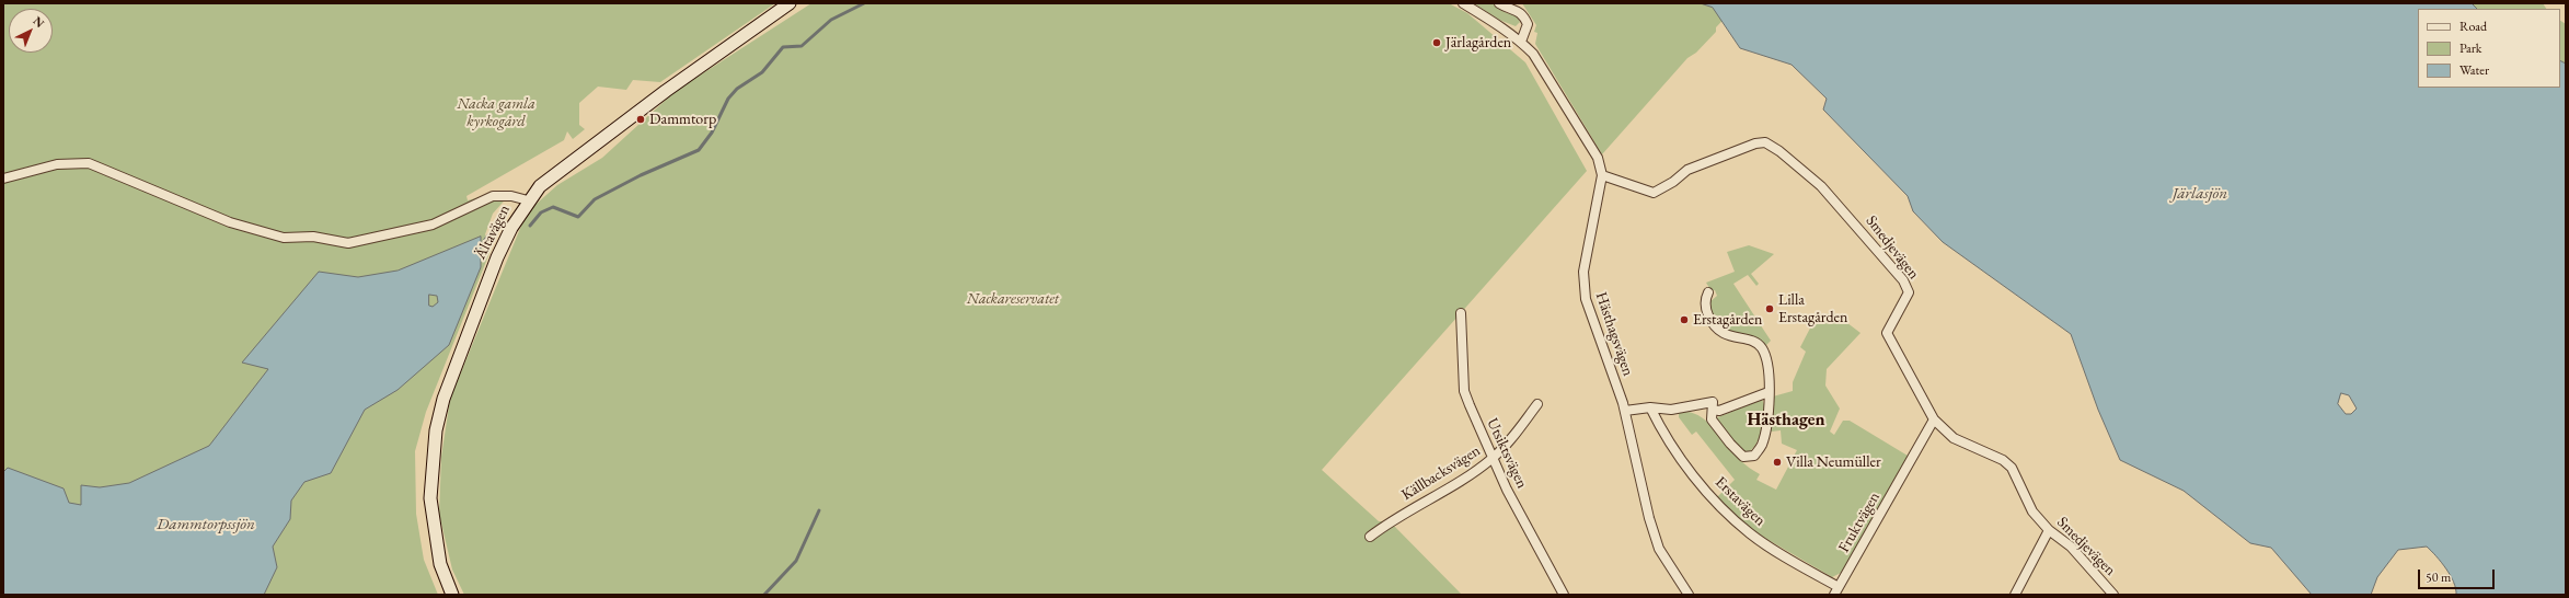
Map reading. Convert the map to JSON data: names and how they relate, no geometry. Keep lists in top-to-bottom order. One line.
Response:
{"streets":{"main road":["Ältavägen"],"street":["Smedjevägen","Hästhagsvägen","Utsiktsvägen","Källbacksvägen","Erstavägen","Fruktvägen"]},"crossings":[["Smedjevägen","Hästhagsvägen"],["Smedjevägen","Fruktvägen"],["Utsiktsvägen","Källbacksvägen"],["Erstavägen","Fruktvägen"]],"districts":["Hästhagen"],"water":["Järlasjön","Dammtorpssjön"],"parks":["Nacka gamla kyrkogård","Nackareservatet"],"places":["Järlagården","Dammtorp","Lilla Erstagården","Erstagården","Villa Neumüller"],"legend":["Road","Park","Water"],"scale_bar":"50 m","north":"top right"}
